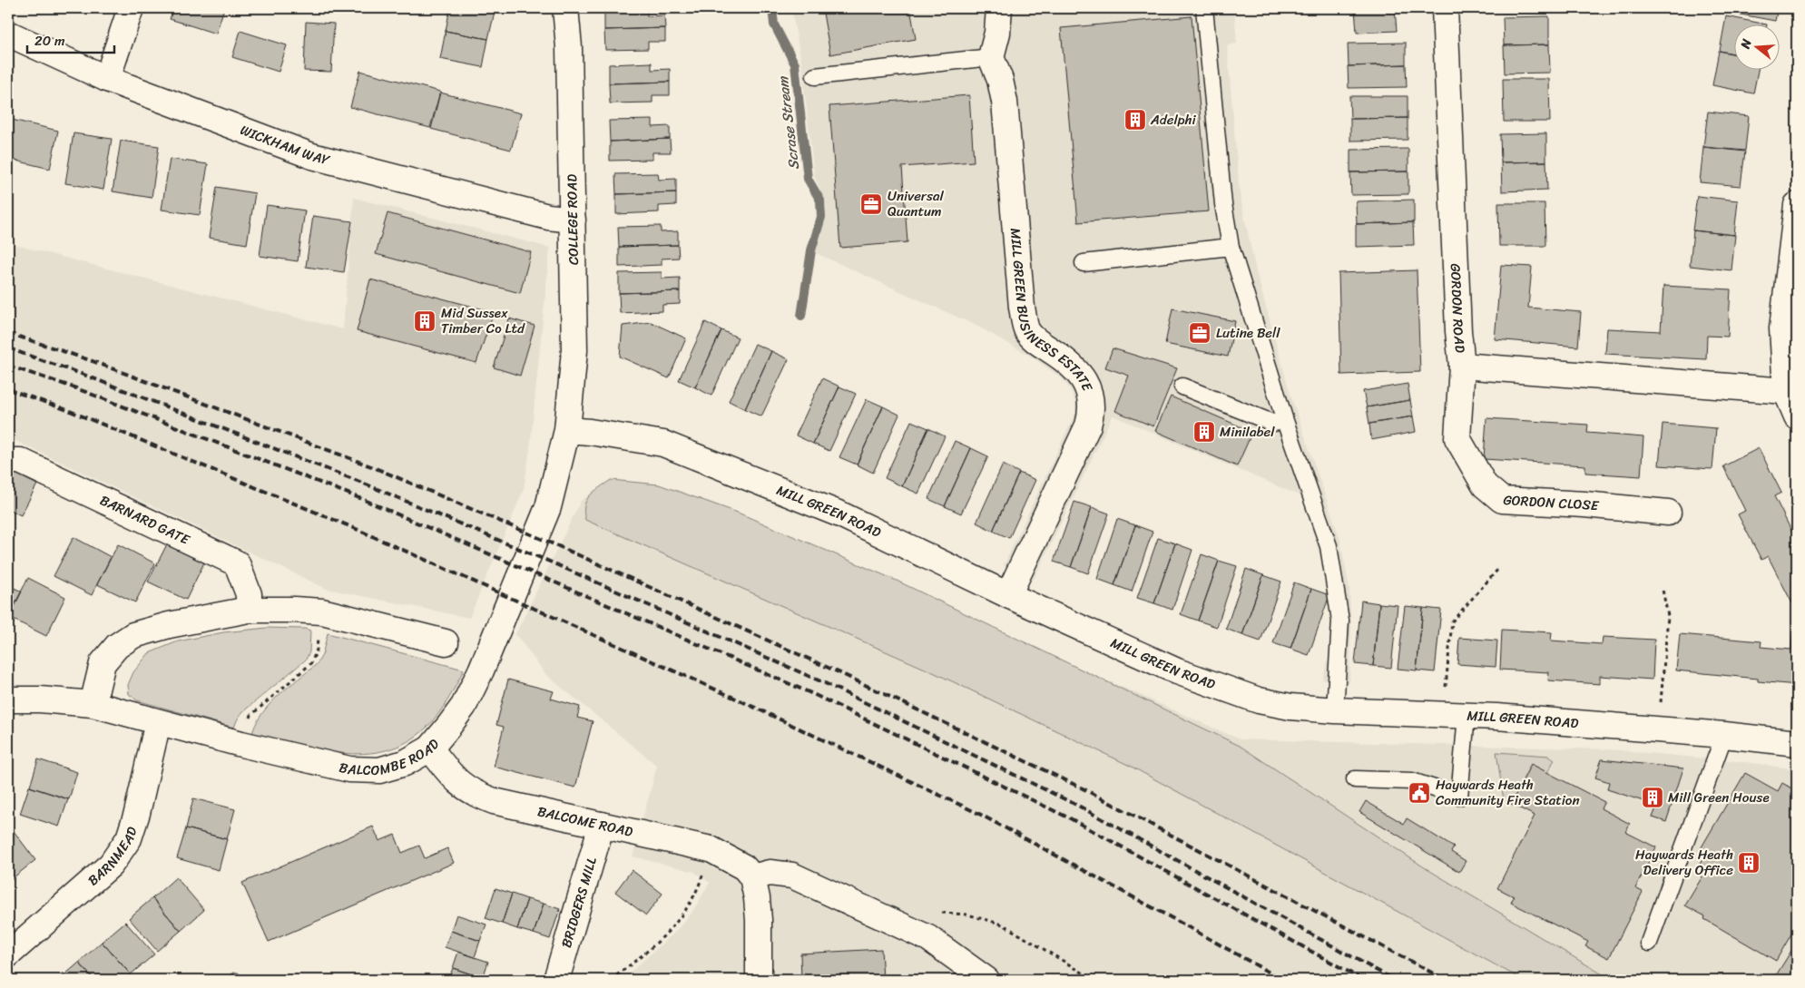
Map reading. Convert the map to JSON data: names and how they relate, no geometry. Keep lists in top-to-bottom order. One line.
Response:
{"streets":{"street":["WICKHAM WAY","COLLEGE ROAD","GORDON ROAD","MILL GREEN BUSINESS ESTATE","GORDON CLOSE","MILL GREEN ROAD","BARNARD GATE","BALCOMBE ROAD","BALCOME ROAD","BARNMEAD","BRIDGERS MILL"]},"crossings":[["WICKHAM WAY","COLLEGE ROAD"],["COLLEGE ROAD","MILL GREEN ROAD"],["COLLEGE ROAD","BALCOMBE ROAD"],["GORDON ROAD","GORDON CLOSE"],["MILL GREEN BUSINESS ESTATE","MILL GREEN ROAD"],["MILL GREEN ROAD","BALCOMBE ROAD"],["BALCOMBE ROAD","BALCOME ROAD"],["BALCOMBE ROAD","BARNMEAD"],["BALCOME ROAD","BRIDGERS MILL"]],"water":["Scrase Stream"],"places":{"building":["Adelphi","Mid Sussex Timber Co Ltd","Minilabel","Mill Green House","Haywards Heath Delivery Office"],"office":["Universal Quantum","Lutine Bell"],"public building":["Haywards Heath Community Fire Station"]},"scale_bar":"20 m","north":"left"}
